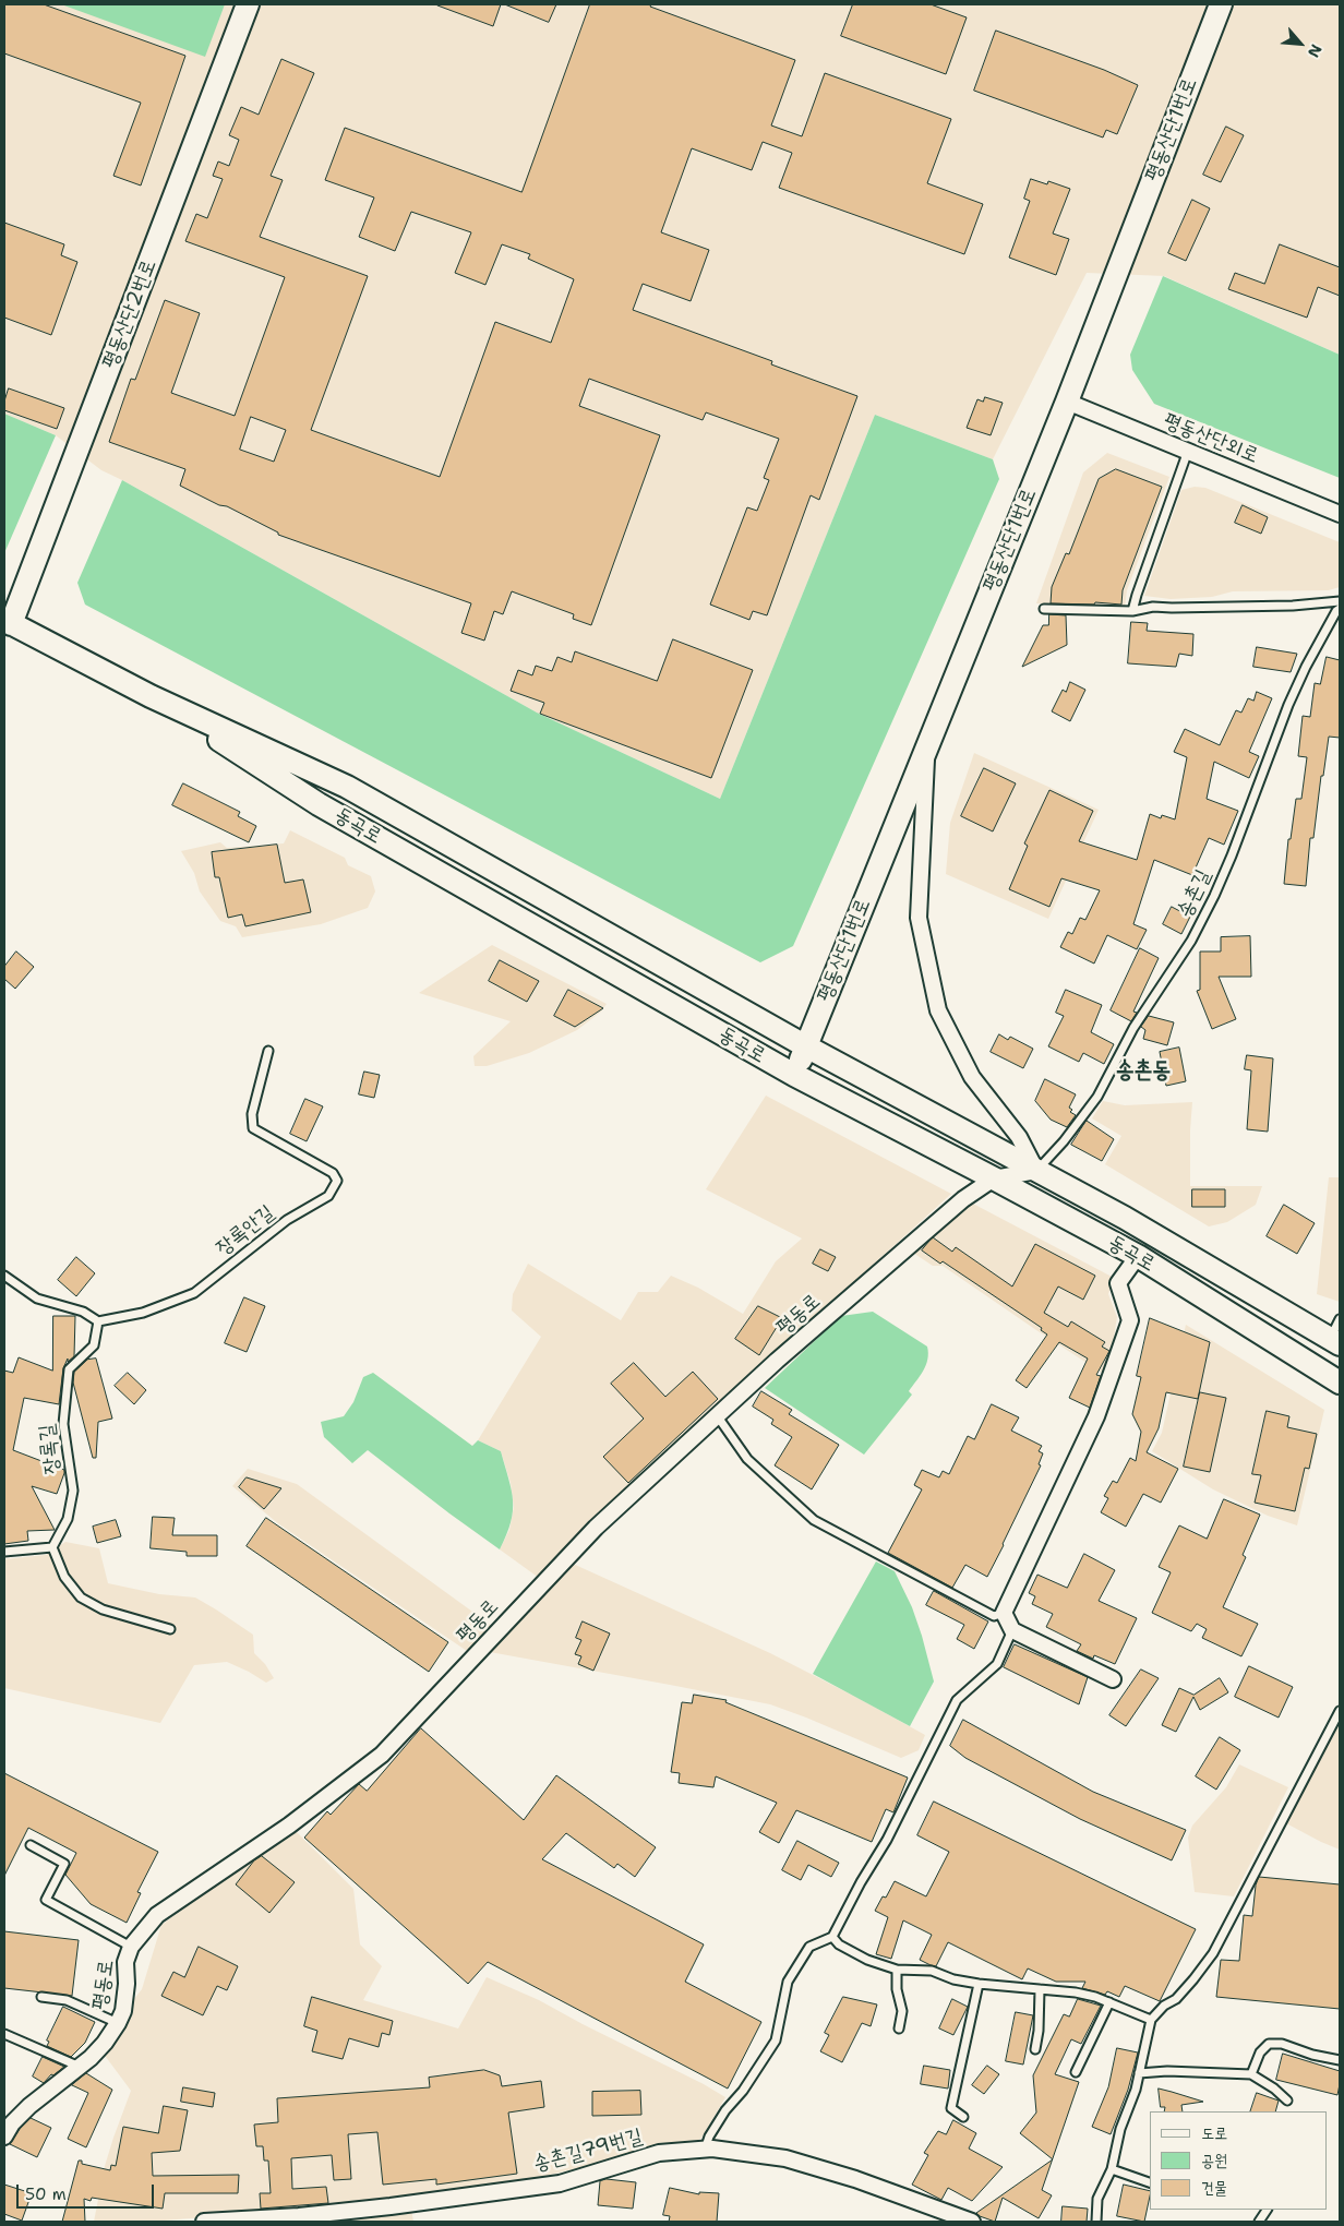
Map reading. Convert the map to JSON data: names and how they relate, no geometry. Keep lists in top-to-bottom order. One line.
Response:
{"streets":{"main road":["평동산단1번로","평동산단2번로","동곡로"],"street":["평동산단외로","평동로","송촌길79번길"],"lane":["송촌길","장록안길","장록길"]},"crossings":[["평동산단1번로","평동산단외로"],["평동산단1번로","동곡로"],["평동산단2번로","동곡로"],["동곡로","송촌길"],["동곡로","평동로"],["송촌길","평동로"],["장록안길","장록길"]],"districts":["송촌동"],"legend":["도로","공원","건물"],"scale_bar":"50 m","north":"bottom right"}
